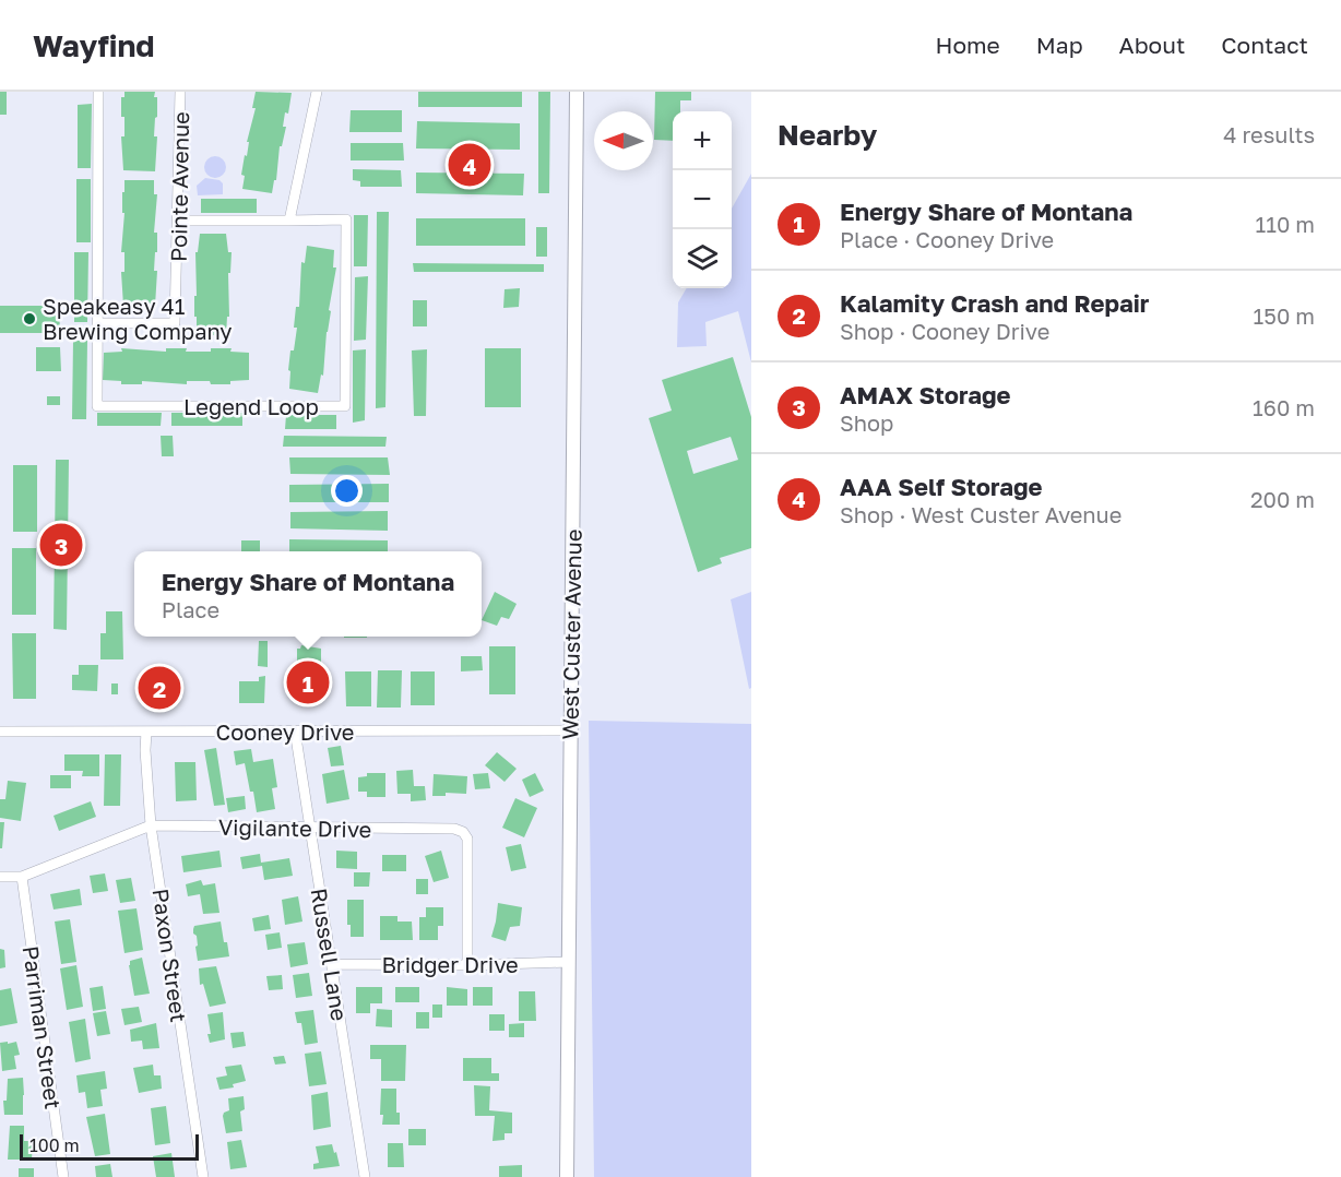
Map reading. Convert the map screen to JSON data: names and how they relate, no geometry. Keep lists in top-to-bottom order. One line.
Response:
{"streets":{"main road":["West Custer Avenue"],"street":["Pointe Avenue","Legend Loop","Cooney Drive","Vigilante Drive","Russell Lane","Paxon Street","Bridger Drive","Parriman Street"]},"crossings":[["Pointe Avenue","Legend Loop"],["West Custer Avenue","Cooney Drive"],["West Custer Avenue","Bridger Drive"],["Cooney Drive","Russell Lane"],["Cooney Drive","Paxon Street"],["Vigilante Drive","Russell Lane"],["Vigilante Drive","Paxon Street"],["Vigilante Drive","Bridger Drive"],["Vigilante Drive","Parriman Street"],["Russell Lane","Bridger Drive"]],"places":["Speakeasy 41 Brewing Company"],"scale_bar":"100 m","north":"left","page":{"header":"Wayfind","nav":["Home","Map","About","Contact"],"heading":["Nearby","4 results"],"map_buttons":["+","−"],"pins":["4","3","1","2"],"list":[{"mark":"1","name":"Energy Share of Montana","note":"Place · Cooney Drive","value":"110 m"},{"mark":"2","name":"Kalamity Crash and Repair","note":"Shop · Cooney Drive","value":"150 m"},{"mark":"3","name":"AMAX Storage","note":"Shop","value":"160 m"},{"mark":"4","name":"AAA Self Storage","note":"Shop · West Custer Avenue","value":"200 m"}],"popup":["Energy Share of Montana","Place"],"scale":"100 m"}}
